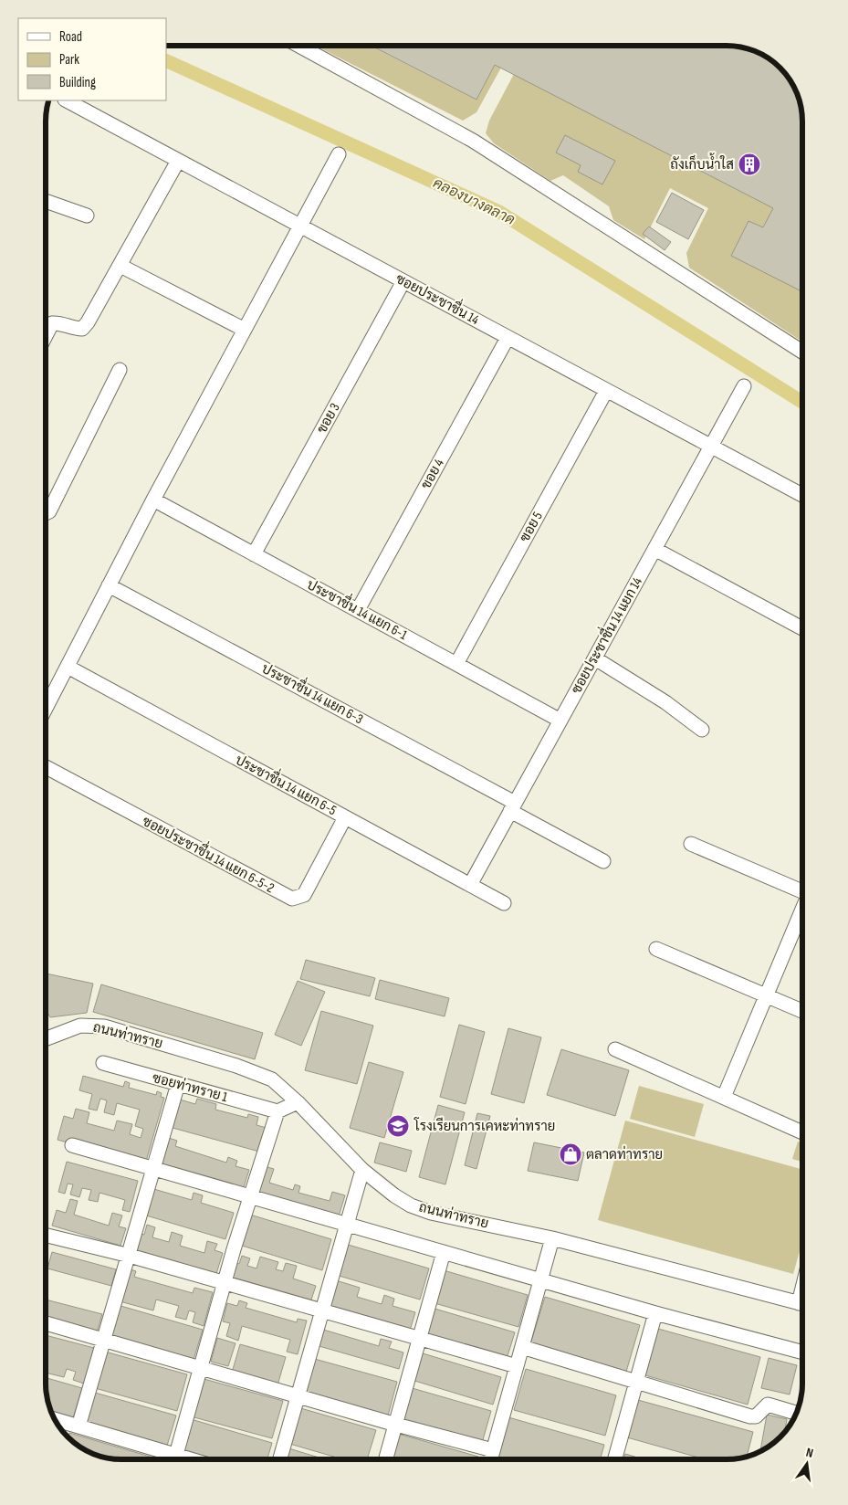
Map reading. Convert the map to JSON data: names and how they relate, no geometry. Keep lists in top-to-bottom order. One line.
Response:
{"streets":{"street":["ซอยประชาชื่น 14","ขอย 3","ขอย 4","ฃอย 5","ประชาชื่น 14 แยก 6-1","ซอยประชาชื่น 14 แยก 14","ประชาชื่น 14 แยก 6-3","ประชาชื่น 14 แยก 6-5","ซอยประชาชื่น 14 แยก 6-5-2","ถนนท่าทราย","ซอยท่าทราย 1"]},"crossings":[["ซอยประชาชื่น 14","ขอย 3"],["ซอยประชาชื่น 14","ขอย 4"],["ซอยประชาชื่น 14","ฃอย 5"],["ซอยประชาชื่น 14","ซอยประชาชื่น 14 แยก 14"],["ขอย 3","ประชาชื่น 14 แยก 6-1"],["ขอย 4","ประชาชื่น 14 แยก 6-1"],["ฃอย 5","ประชาชื่น 14 แยก 6-1"],["ประชาชื่น 14 แยก 6-1","ซอยประชาชื่น 14 แยก 14"],["ซอยประชาชื่น 14 แยก 14","ประชาชื่น 14 แยก 6-3"],["ซอยประชาชื่น 14 แยก 14","ประชาชื่น 14 แยก 6-5"],["ประชาชื่น 14 แยก 6-5","ซอยประชาชื่น 14 แยก 6-5-2"]],"water":["คลองบางตลาด"],"places":{"building":["ถังเก็บน้ำใส"],"school or university":["โรงเรียนการเคหะท่าทราย"],"shop":["ตลาดท่าทราย"]},"legend":["Road","Park","Building"],"north":"top"}
